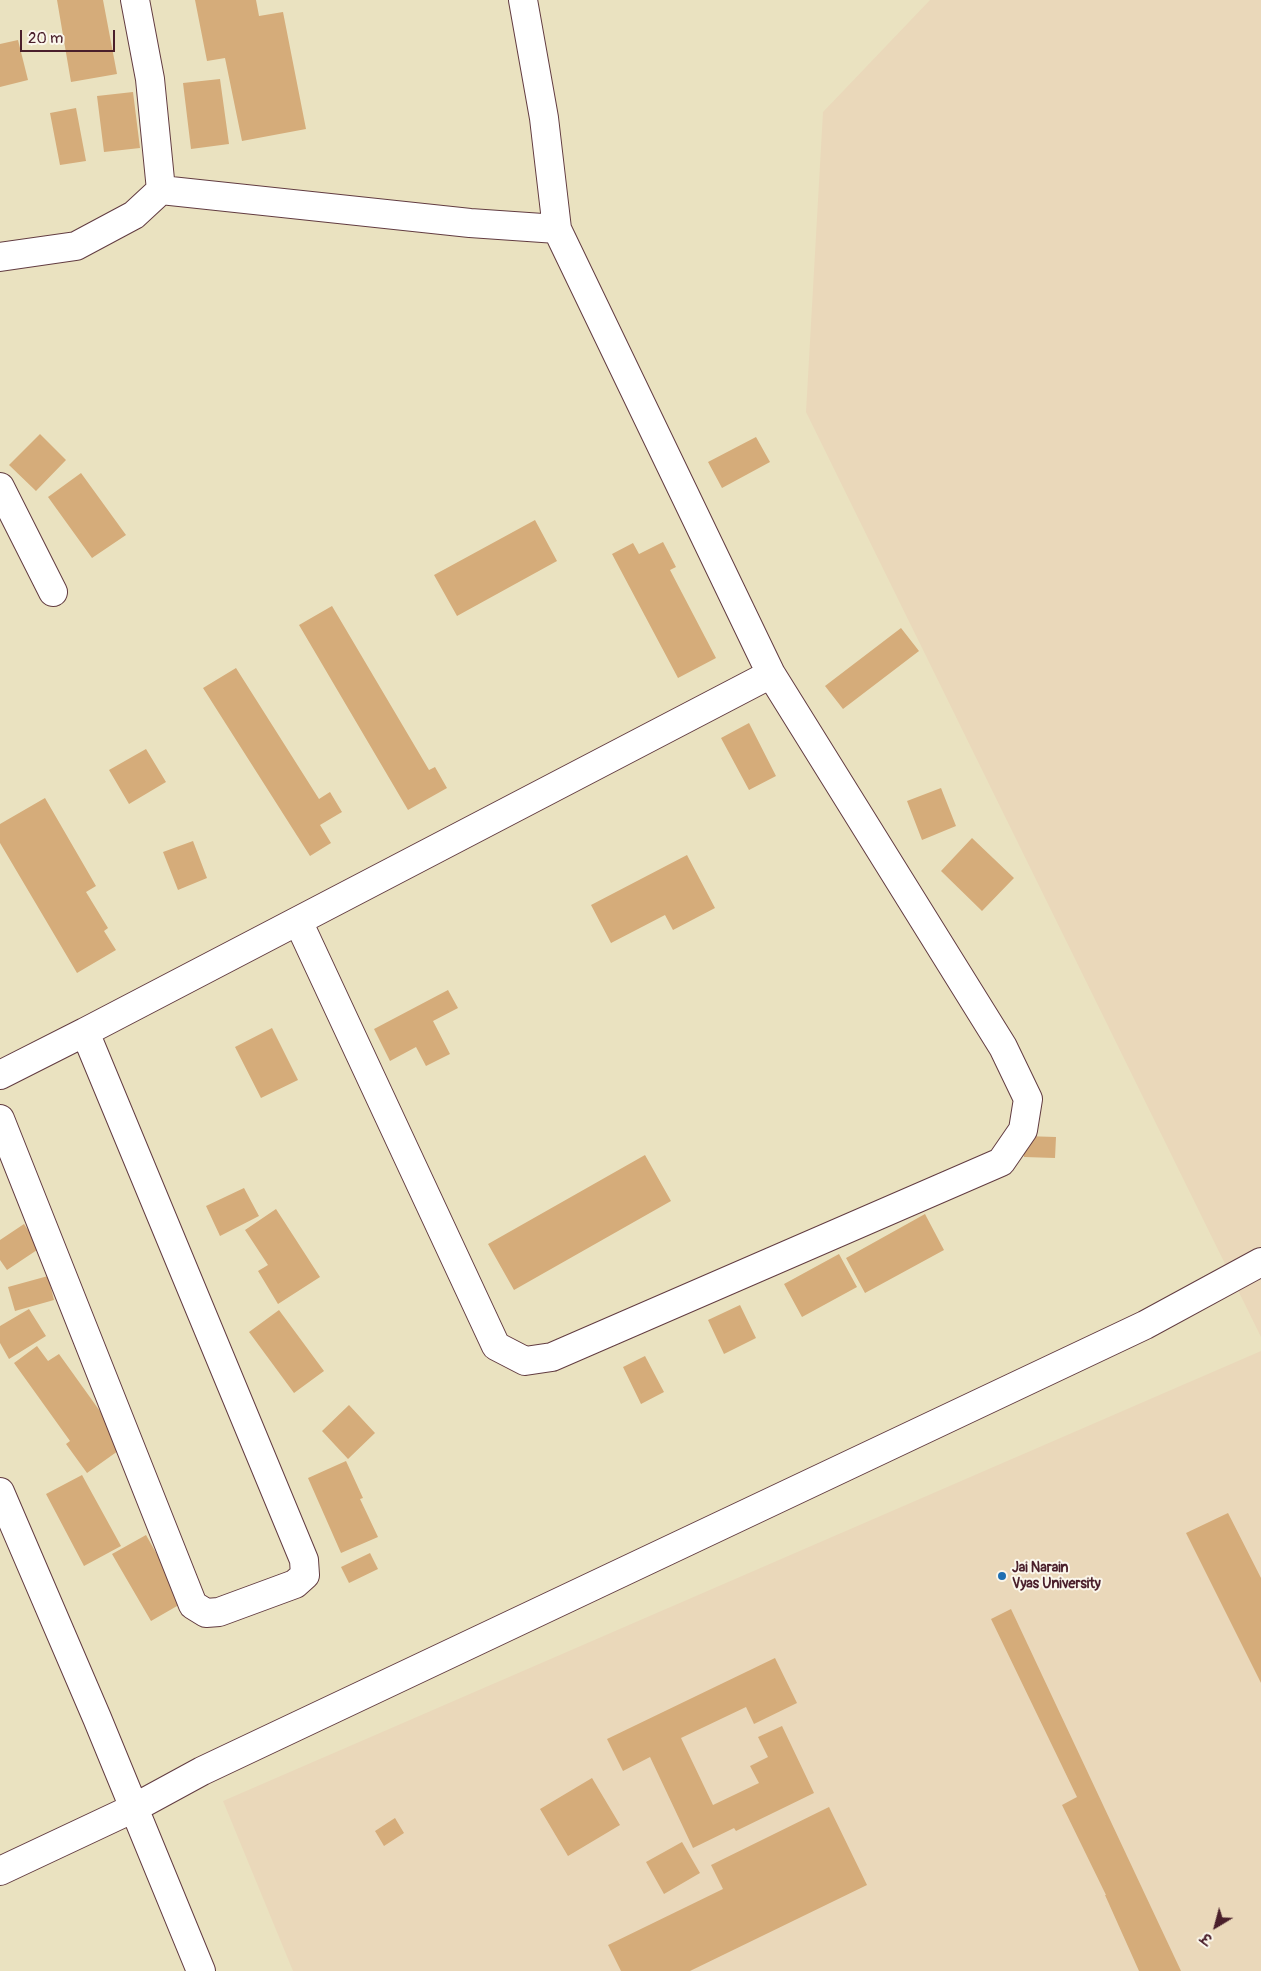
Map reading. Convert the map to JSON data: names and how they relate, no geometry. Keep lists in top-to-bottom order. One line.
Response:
{"places":["Jai Narain Vyas University"],"scale_bar":"20 m","north":"bottom left"}
